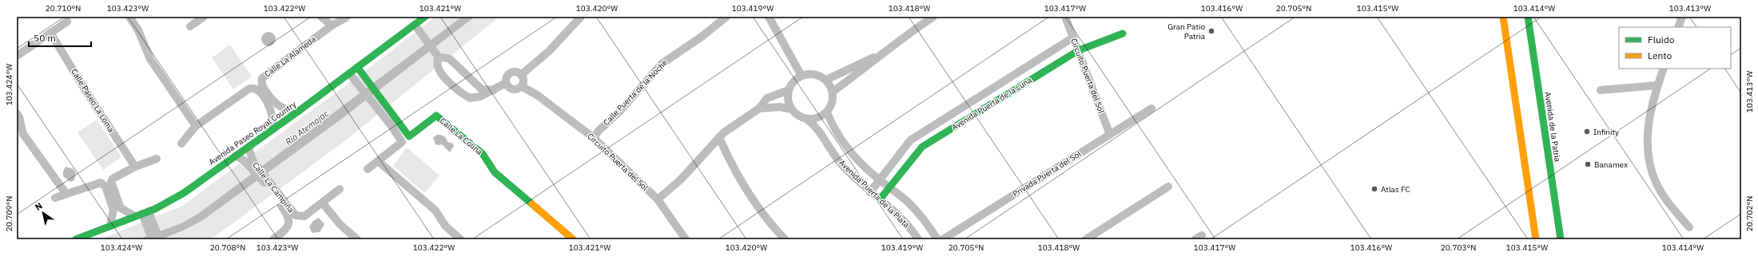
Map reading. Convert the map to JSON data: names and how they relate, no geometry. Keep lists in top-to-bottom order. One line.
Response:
{"streets":{"street":["Calle La Alameda","Circuito Puerta del Sol","Calle Puerta de la Noche","Calle Paseo La Loma","Avenida Puerta de la Luna","Avenida de la Patria","Avenida Paseo Royal Country","Calle La Colina","Privada Puerta del Sol","Calle La Campiña","Avenida Puerta de la Plata"]},"crossings":[["Calle La Alameda","Avenida Paseo Royal Country"],["Circuito Puerta del Sol","Calle Puerta de la Noche"],["Circuito Puerta del Sol","Avenida Puerta de la Luna"],["Circuito Puerta del Sol","Privada Puerta del Sol"],["Avenida Puerta de la Luna","Avenida Puerta de la Plata"],["Avenida Paseo Royal Country","Calle La Colina"],["Avenida Paseo Royal Country","Calle La Campiña"]],"water":["Río Atemajac"],"places":["Gran Patio Patria","Infinity","Banamex","Atlas FC"],"legend":["Fluido","Lento"],"scale_bar":"50 m","north":"top left","coordinates":["20.710°N","103.423°W","103.422°W","103.421°W","103.420°W","103.419°W","103.418°W","103.417°W","103.416°W","20.705°N","103.415°W","103.414°W","103.413°W","103.424°W","20.702°N","20.709°N","20.708°N","20.703°N"]}
